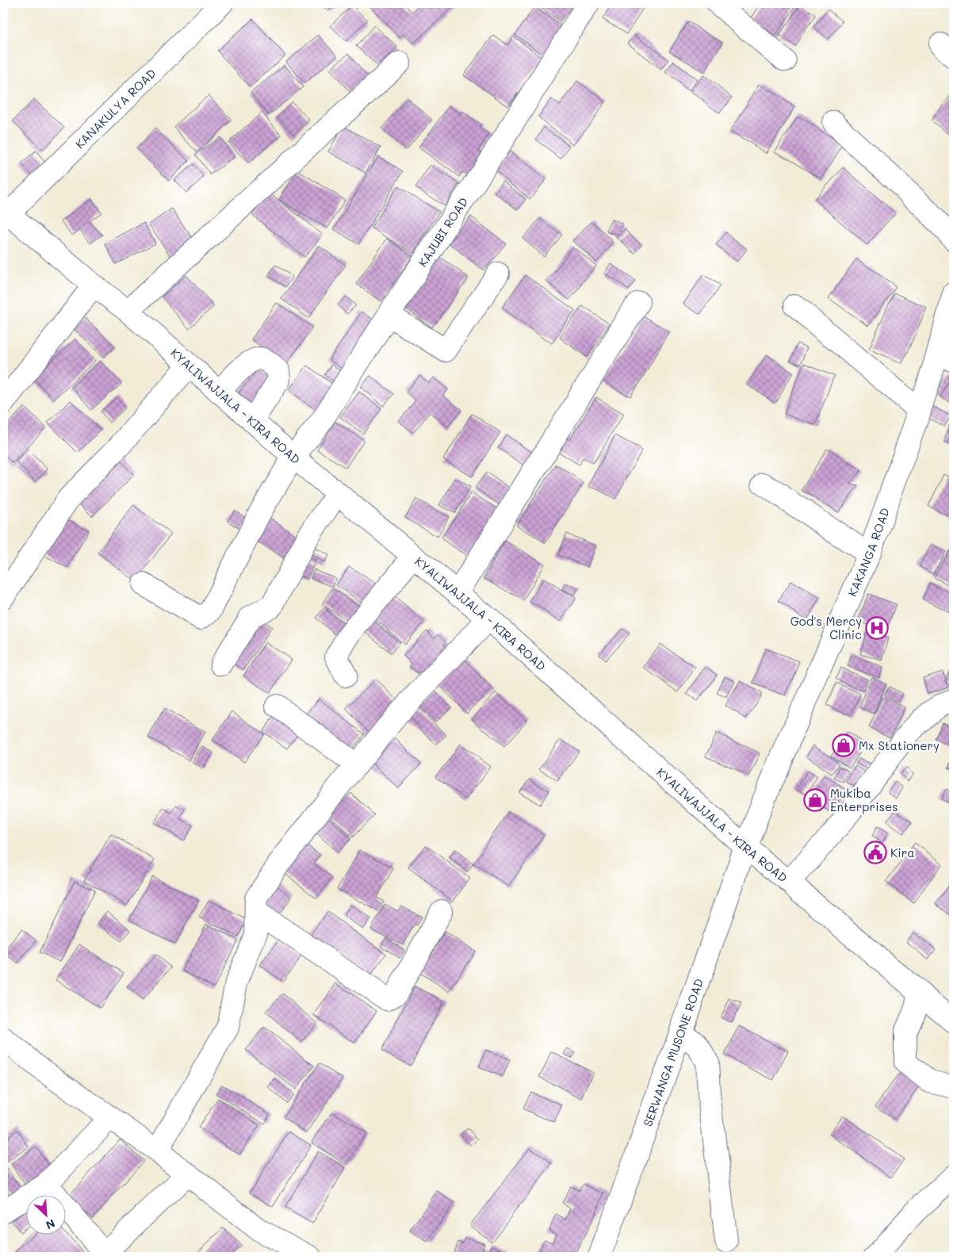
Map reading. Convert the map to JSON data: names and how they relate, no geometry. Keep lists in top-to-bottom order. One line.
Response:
{"streets":{"street":["KANAKULYA ROAD","KAJUBI ROAD","KYALIWAJJALA - KIRA ROAD","KAKANGA ROAD","SERWANGA MUSONE ROAD"]},"crossings":[["KANAKULYA ROAD","KYALIWAJJALA - KIRA ROAD"],["KAJUBI ROAD","KYALIWAJJALA - KIRA ROAD"],["KYALIWAJJALA - KIRA ROAD","KAKANGA ROAD"],["KYALIWAJJALA - KIRA ROAD","SERWANGA MUSONE ROAD"],["KAKANGA ROAD","SERWANGA MUSONE ROAD"]],"places":{"hospital":["God's Mercy Clinic"],"shop":["Mx Stationery","Mukiba Enterprises"],"public building":["Kira"]},"north":"bottom right"}
